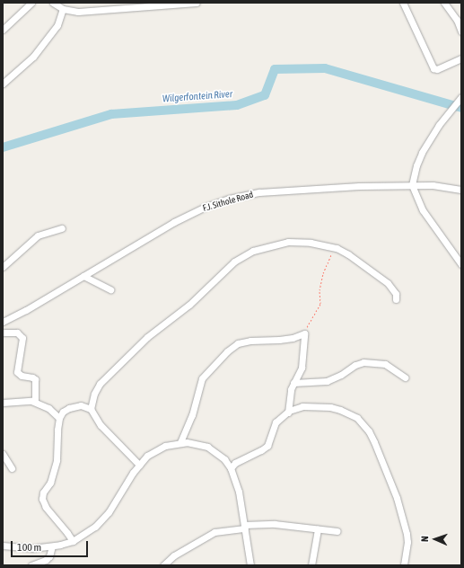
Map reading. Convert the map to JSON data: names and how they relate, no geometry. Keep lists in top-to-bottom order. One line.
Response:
{"streets":{"street":["F.J. Sithole Road"]},"water":["Wilgerfontein River"],"scale_bar":"100 m","north":"left"}
